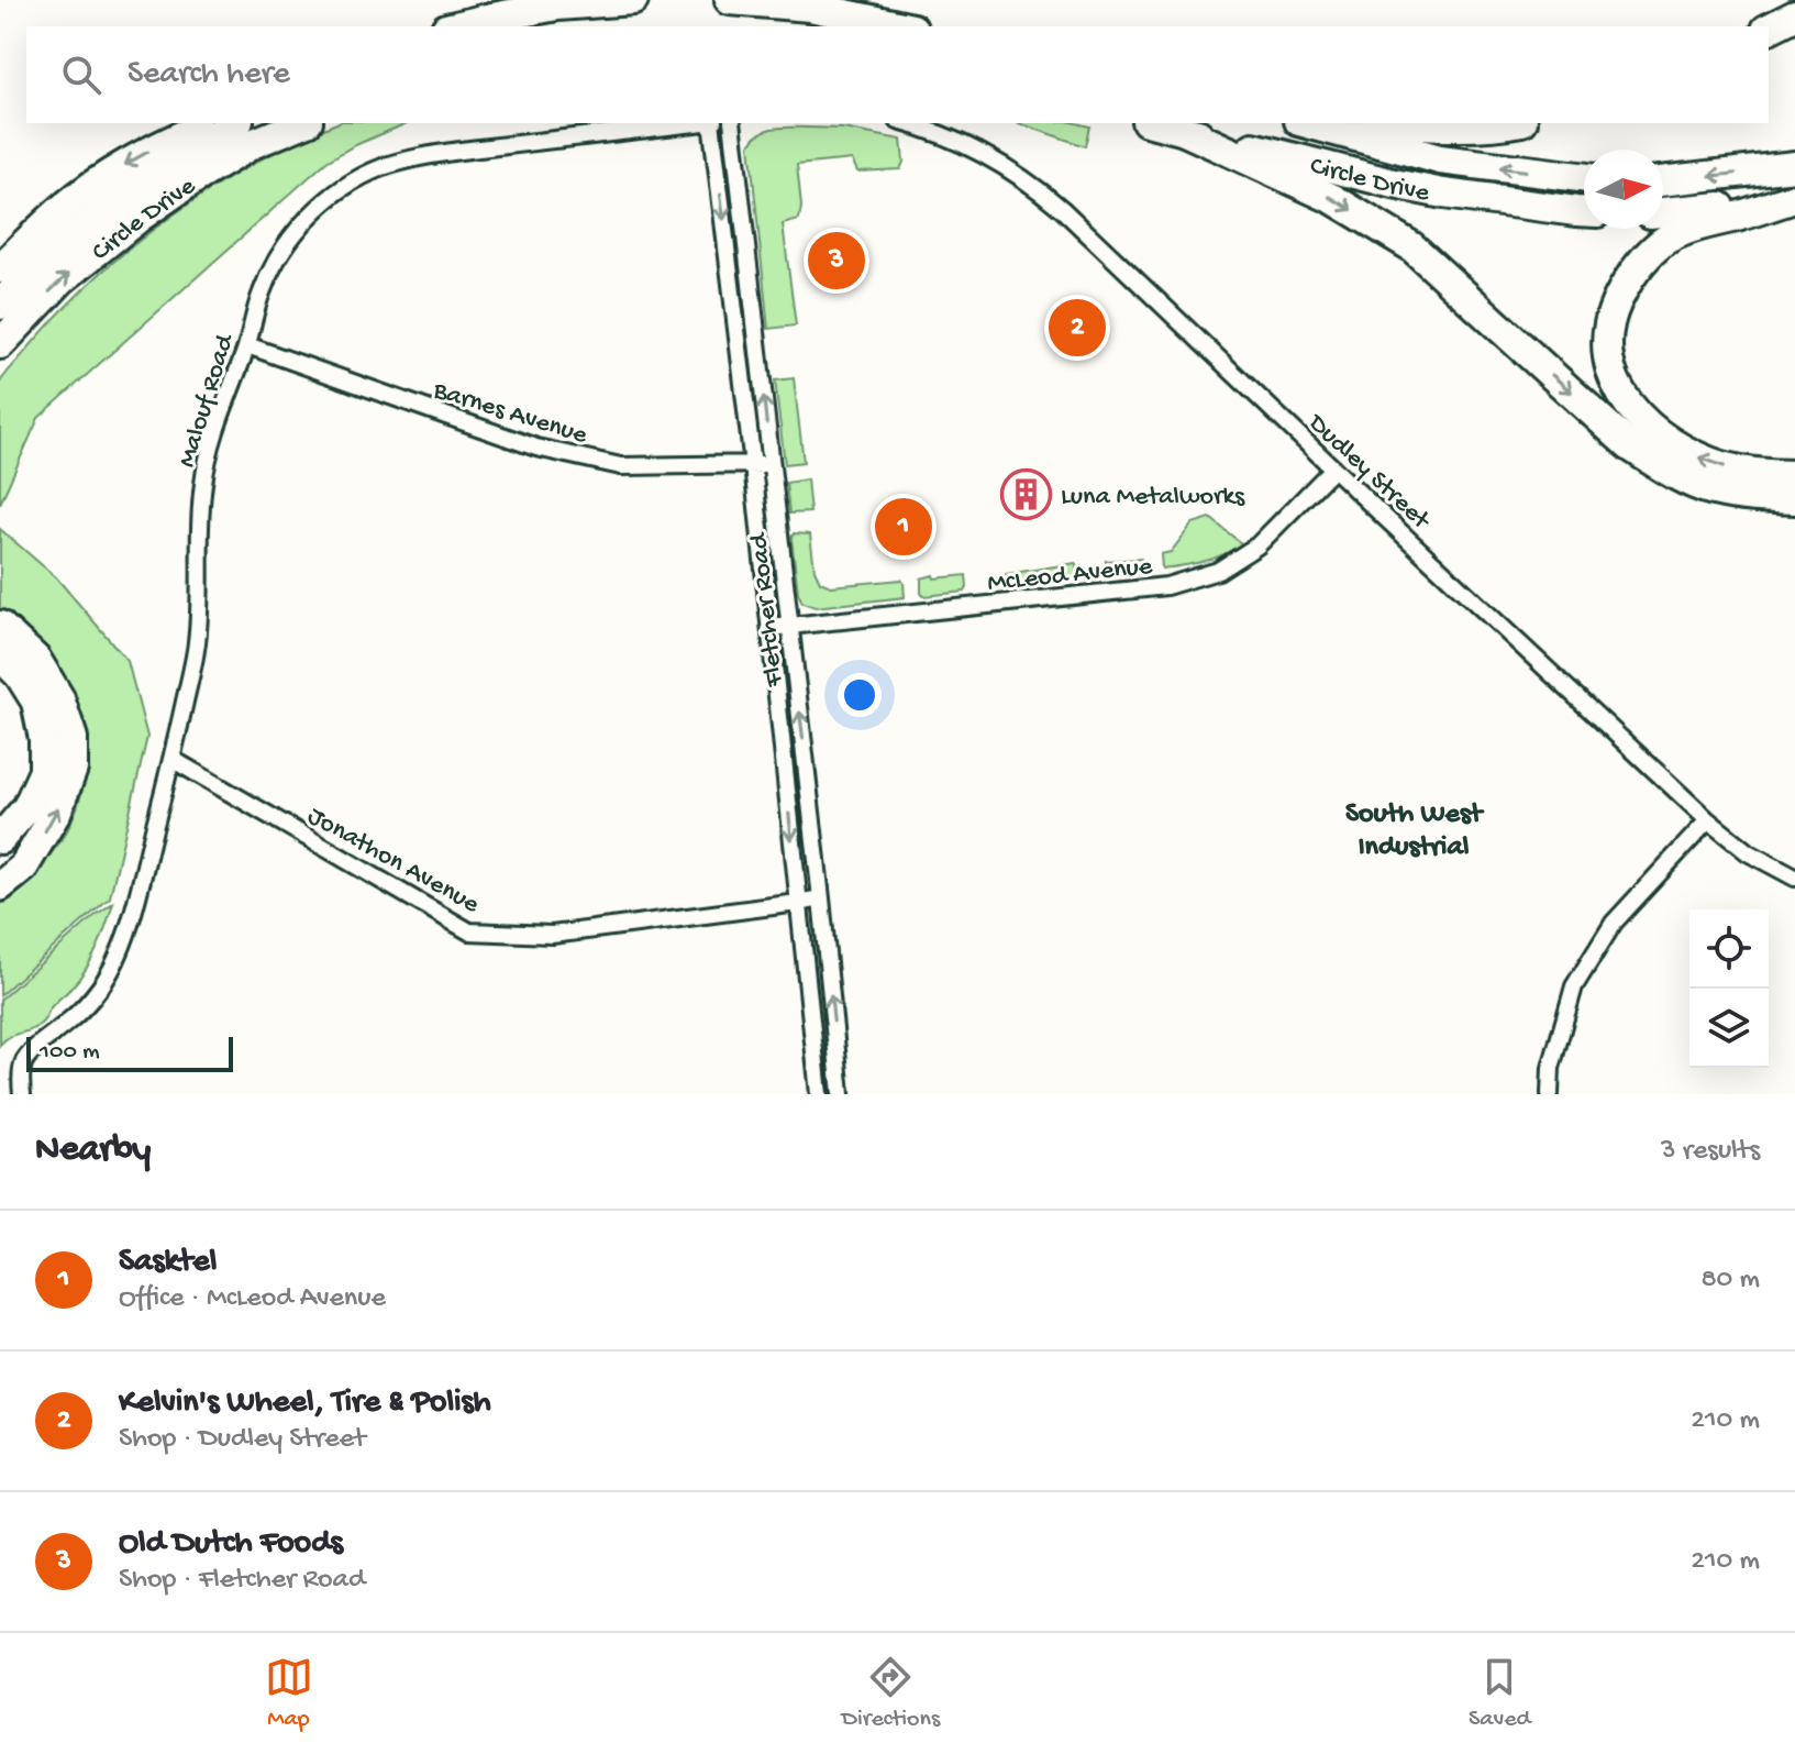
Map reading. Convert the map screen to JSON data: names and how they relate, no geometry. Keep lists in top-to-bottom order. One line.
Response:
{"streets":{"highway":["Circle Drive"],"street":["Malouf Road","Barnes Avenue","Dudley Street","McLeod Avenue","Fletcher Road","Jonathon Avenue"]},"crossings":[["Malouf Road","Barnes Avenue"],["Malouf Road","Jonathon Avenue"],["Barnes Avenue","Fletcher Road"],["Dudley Street","McLeod Avenue"],["McLeod Avenue","Fletcher Road"],["Fletcher Road","Jonathon Avenue"]],"districts":["South West Industrial"],"places":{"building":["Luna Metalworks"]},"scale_bar":"100 m","north":"right","page":{"search":"Search here","pins":["3","2","1"],"scale":"100 m","heading":["Nearby","3 results"],"list":[{"mark":"1","name":"Sasktel","note":"Office · McLeod Avenue","value":"80 m"},{"mark":"2","name":"Kelvin's Wheel, Tire & Polish","note":"Shop · Dudley Street","value":"210 m"},{"mark":"3","name":"Old Dutch Foods","note":"Shop · Fletcher Road","value":"210 m"}],"nav":["Map","Directions","Saved"]}}
